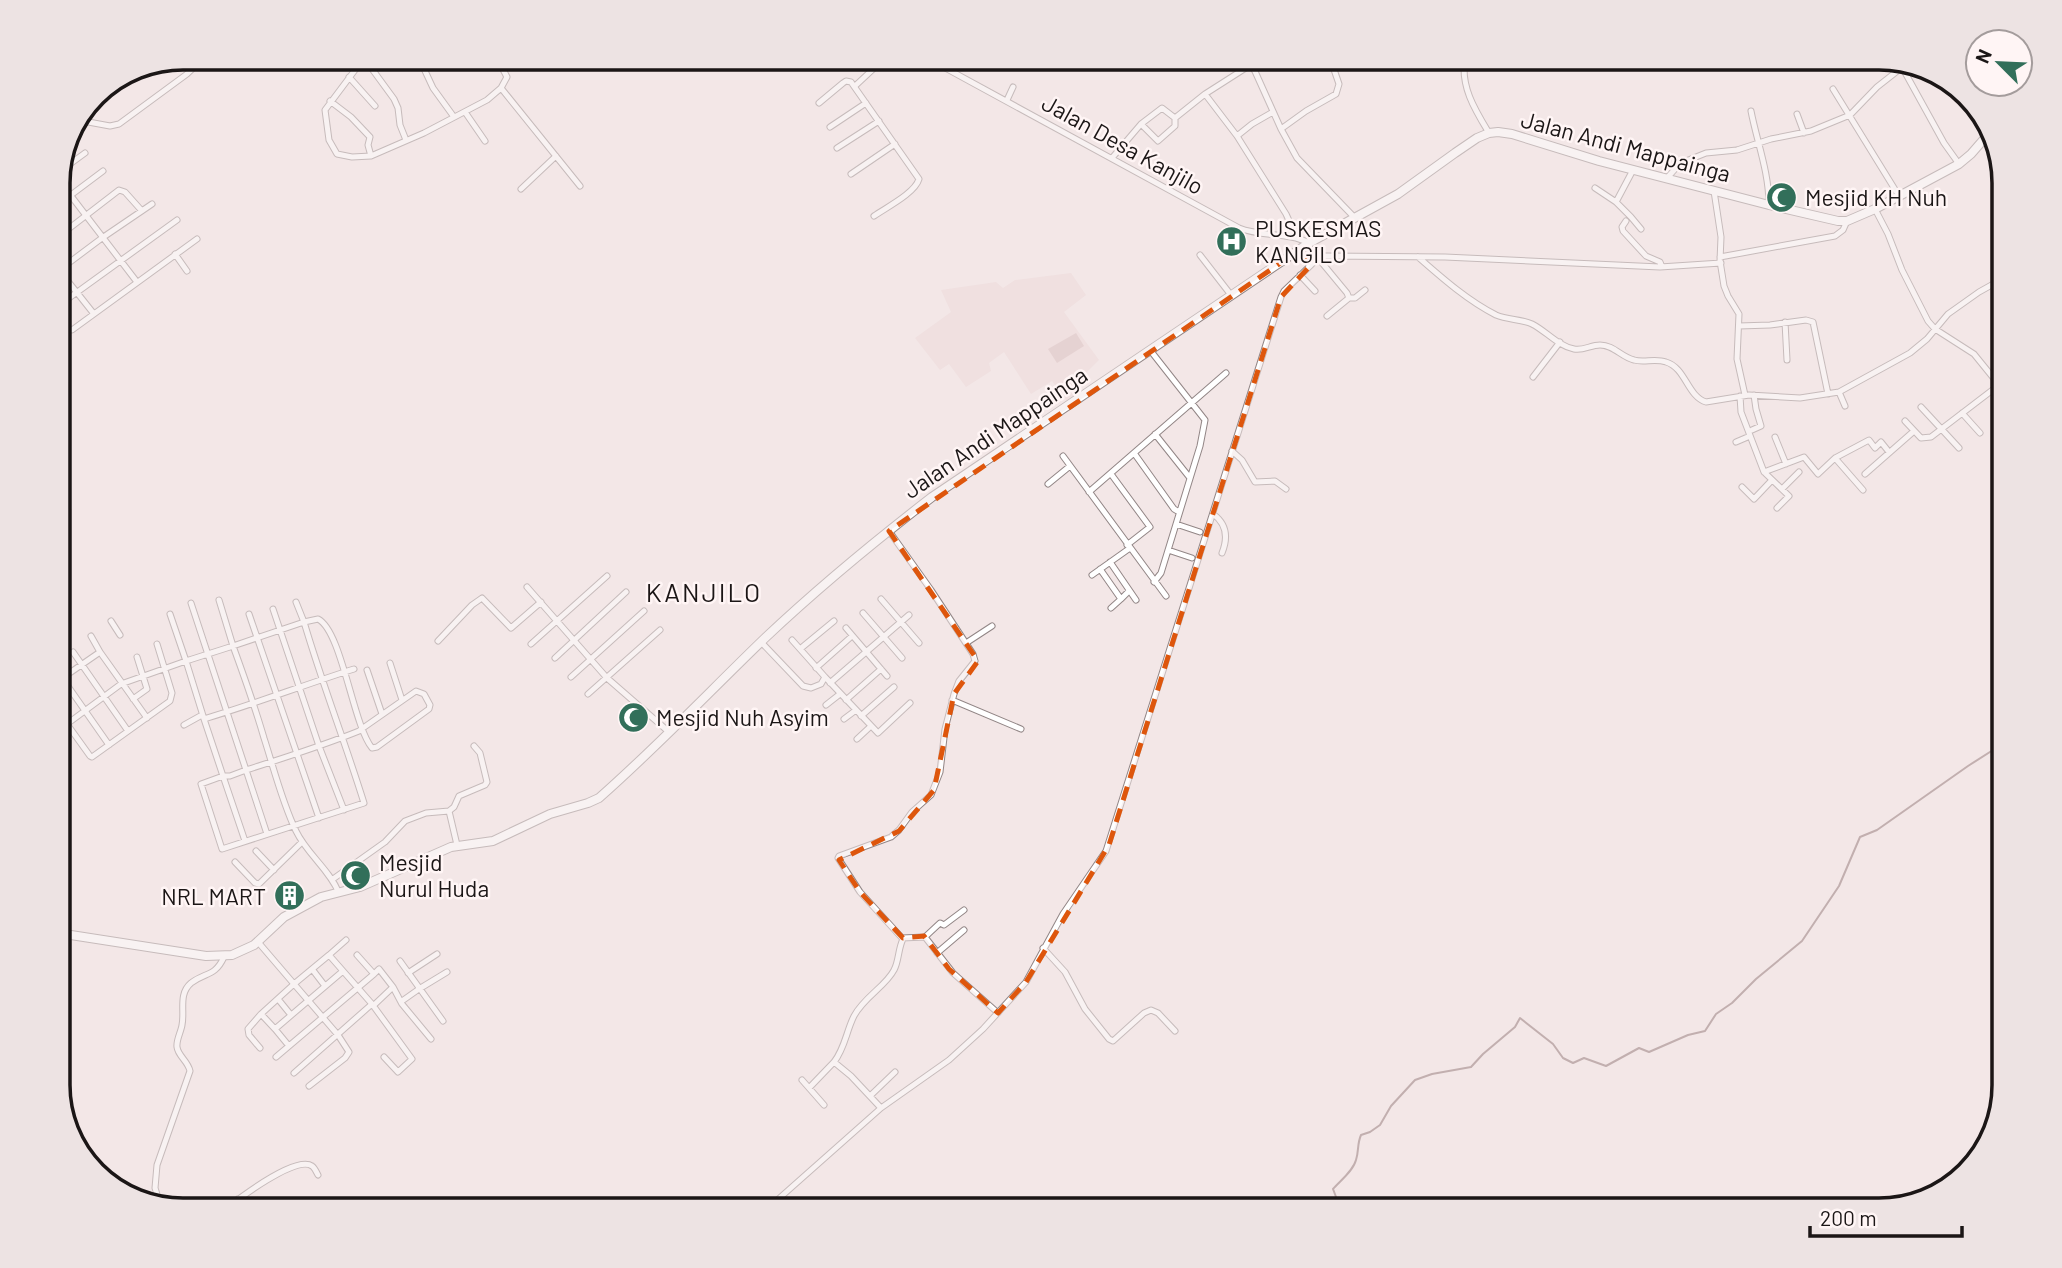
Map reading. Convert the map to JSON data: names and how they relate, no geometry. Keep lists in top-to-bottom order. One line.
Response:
{"streets":{"main road":["Jalan Andi Mappainga"],"street":["Jalan Desa Kanjilo"]},"crossings":[["Jalan Desa Kanjilo","Jalan Andi Mappainga"]],"districts":["KANJILO"],"places":{"mosque":["Mesjid KH Nuh","Mesjid Nuh Asyim","Mesjid Nurul Huda"],"hospital":["PUSKESMAS KANGILO"],"building":["NRL MART"]},"scale_bar":"200 m","north":"top left"}
